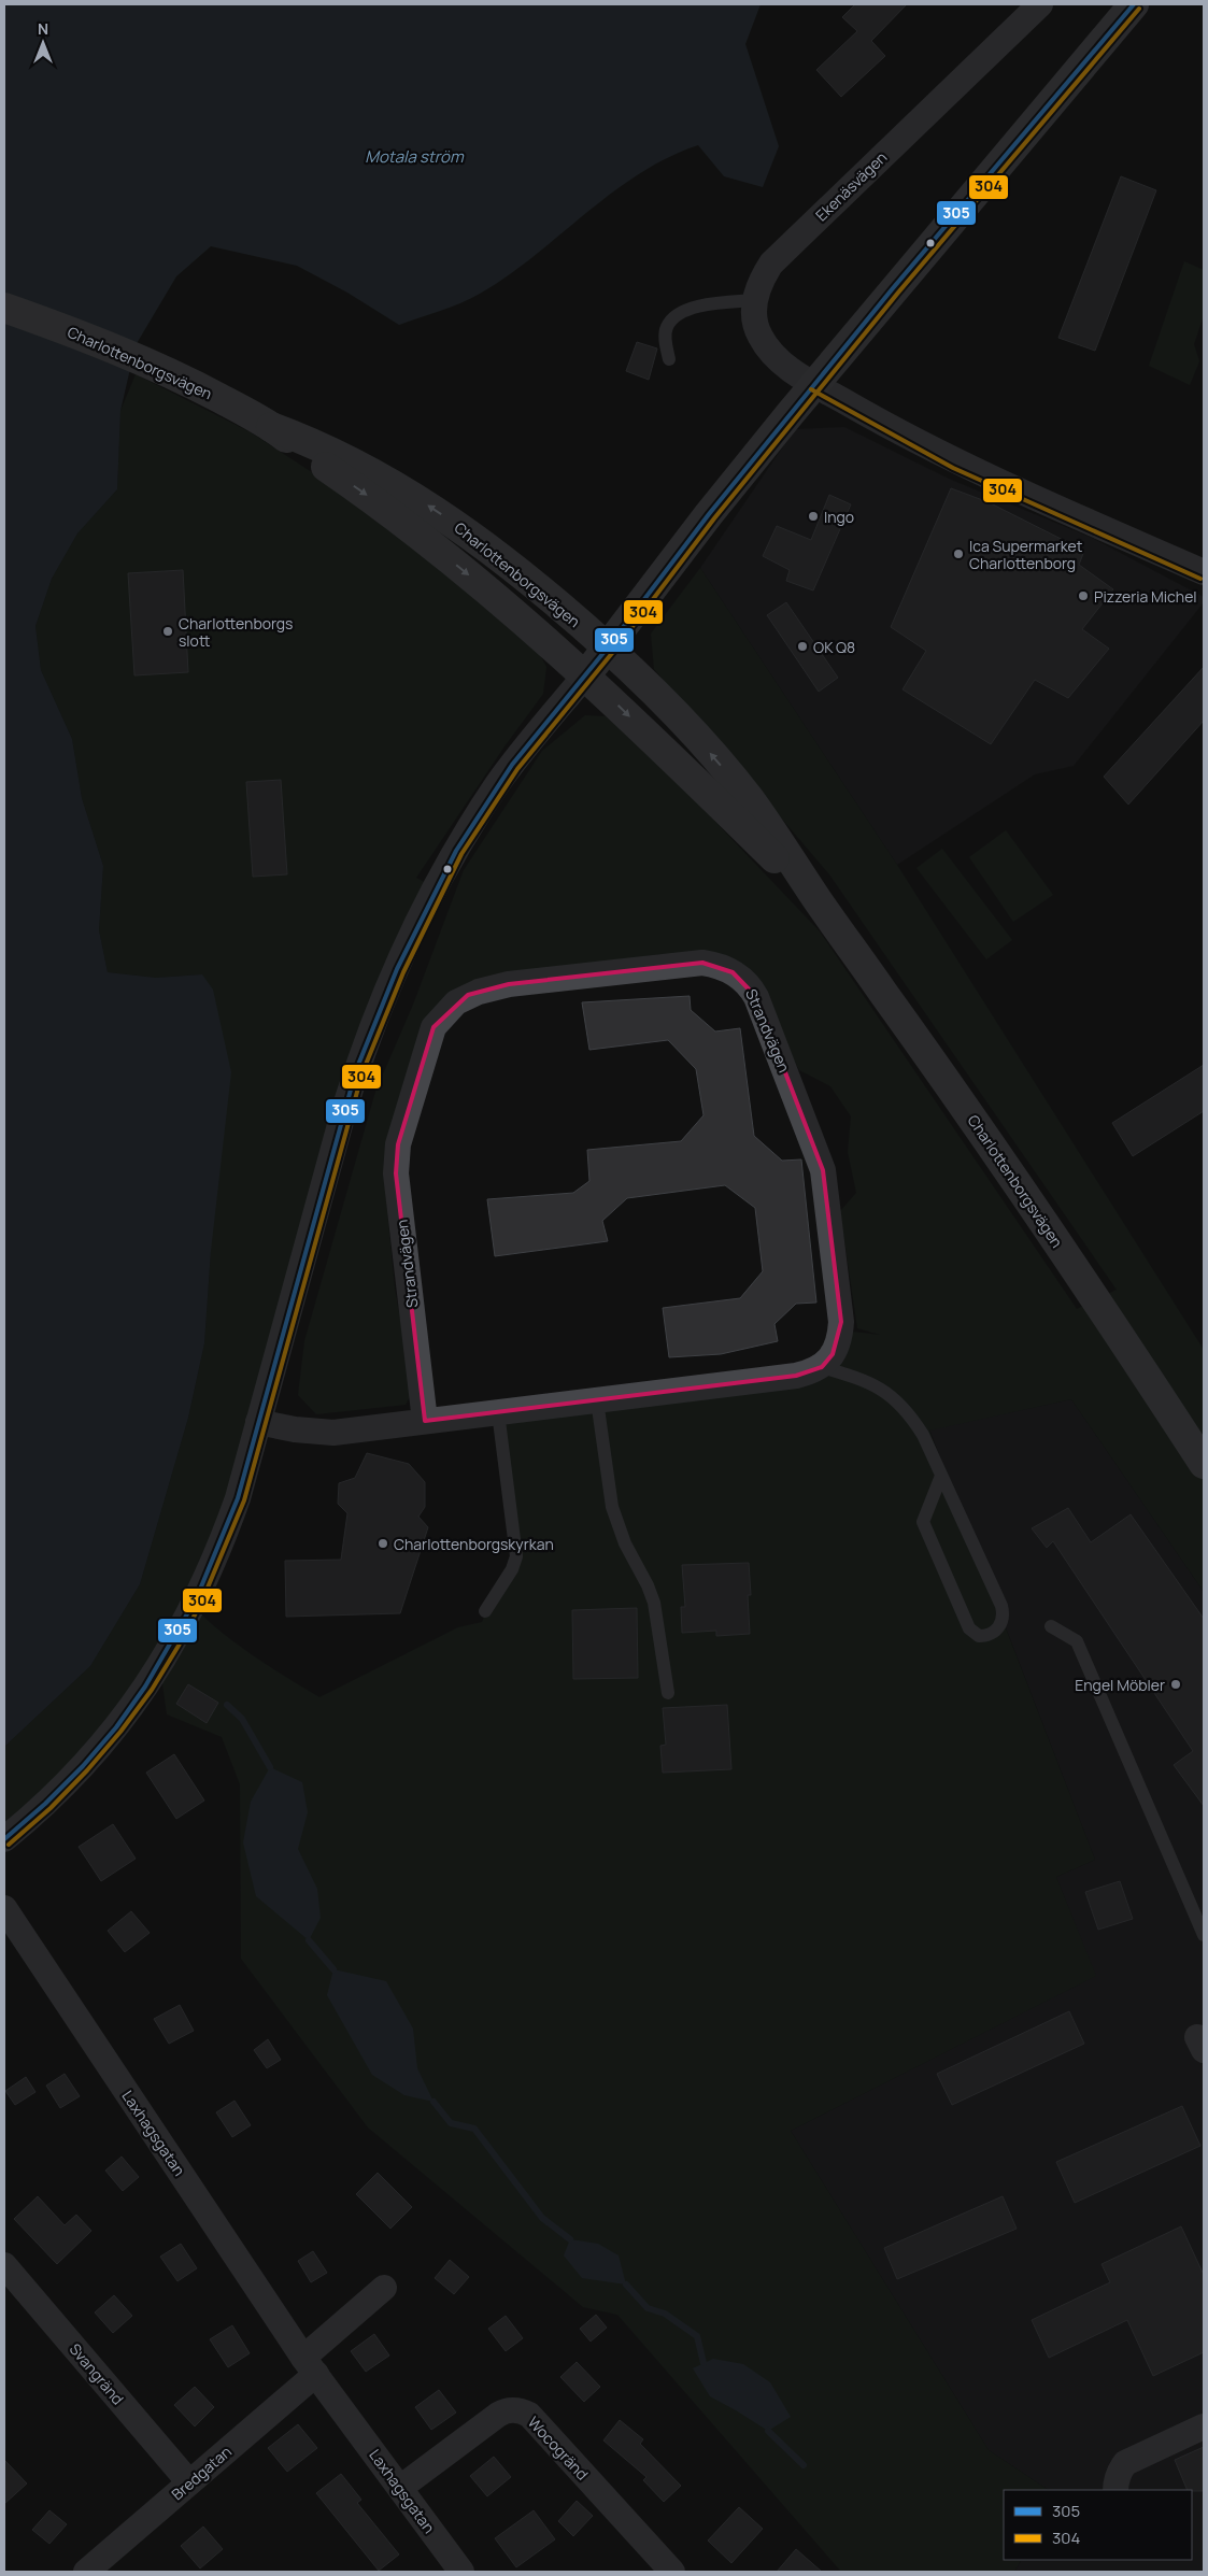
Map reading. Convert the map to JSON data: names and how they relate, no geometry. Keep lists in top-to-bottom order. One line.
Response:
{"streets":{"main road":["Charlottenborgsvägen"],"street":["Ekenäsvägen","Strandvägen","Laxhagsgatan","Svangränd","Wocogränd","Bredgatan"]},"crossings":[["Laxhagsgatan","Wocogränd"],["Laxhagsgatan","Bredgatan"],["Svangränd","Bredgatan"]],"water":["Motala ström"],"places":["Ingo","Ica Supermarket Charlottenborg","Pizzeria Michel","Charlottenborgs slott","OK Q8","Charlottenborgskyrkan","Engel Möbler"],"lines":["transit line 305","transit line 304"],"legend":["305","304"],"north":"top"}
